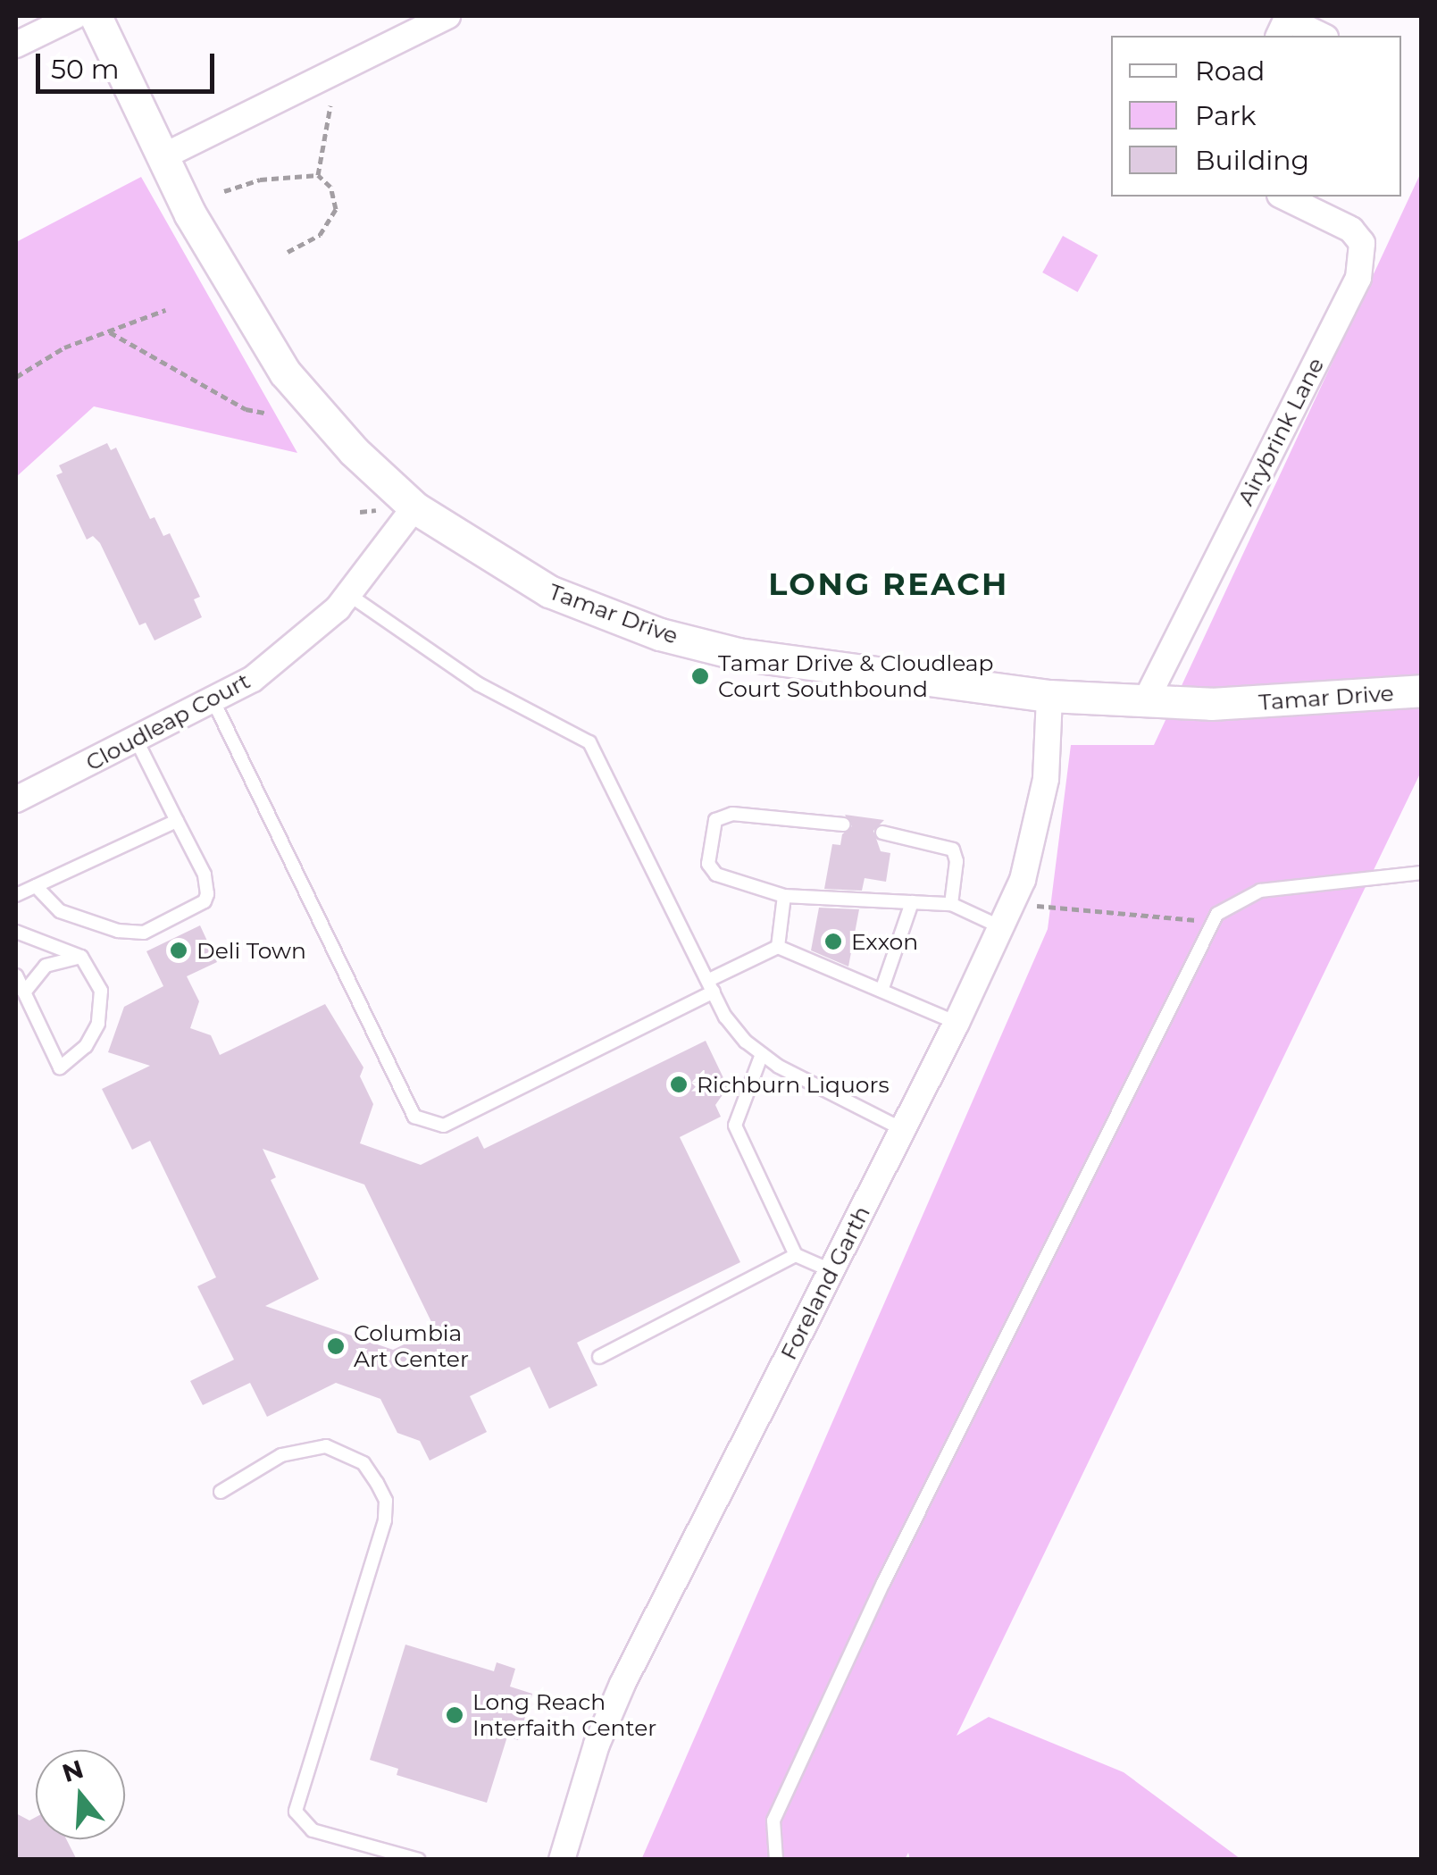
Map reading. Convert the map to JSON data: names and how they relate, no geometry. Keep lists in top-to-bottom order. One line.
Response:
{"streets":{"street":["Airybrink Lane","Tamar Drive","Cloudleap Court","Foreland Garth"]},"crossings":[["Airybrink Lane","Tamar Drive"],["Tamar Drive","Cloudleap Court"],["Tamar Drive","Foreland Garth"]],"districts":["LONG REACH"],"places":["Tamar Drive & Cloudleap Court Southbound","Exxon","Deli Town","Richburn Liquors","Columbia Art Center","Long Reach Interfaith Center"],"legend":["Road","Park","Building"],"scale_bar":"50 m","north":"top"}
